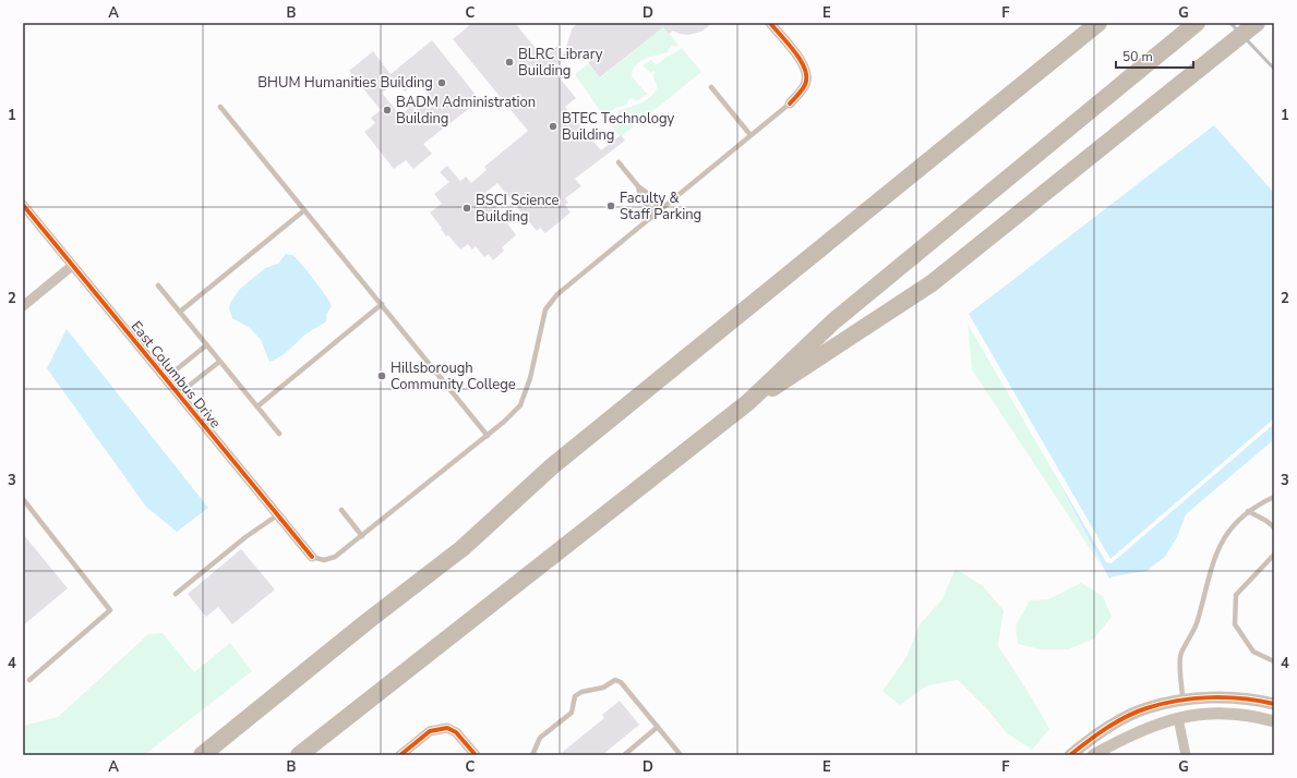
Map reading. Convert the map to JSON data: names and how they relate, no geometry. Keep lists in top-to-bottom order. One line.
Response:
{"streets":{"street":["East Columbus Drive"]},"places":["BLRC Library Building","BHUM Humanities Building","BADM Administration Building","BTEC Technology Building","Faculty & Staff Parking","BSCI Science Building","Hillsborough Community College"],"scale_bar":"50 m","grid":{"columns":["A","B","C","D","E","F","G"],"rows":["1","2","3","4"]}}
